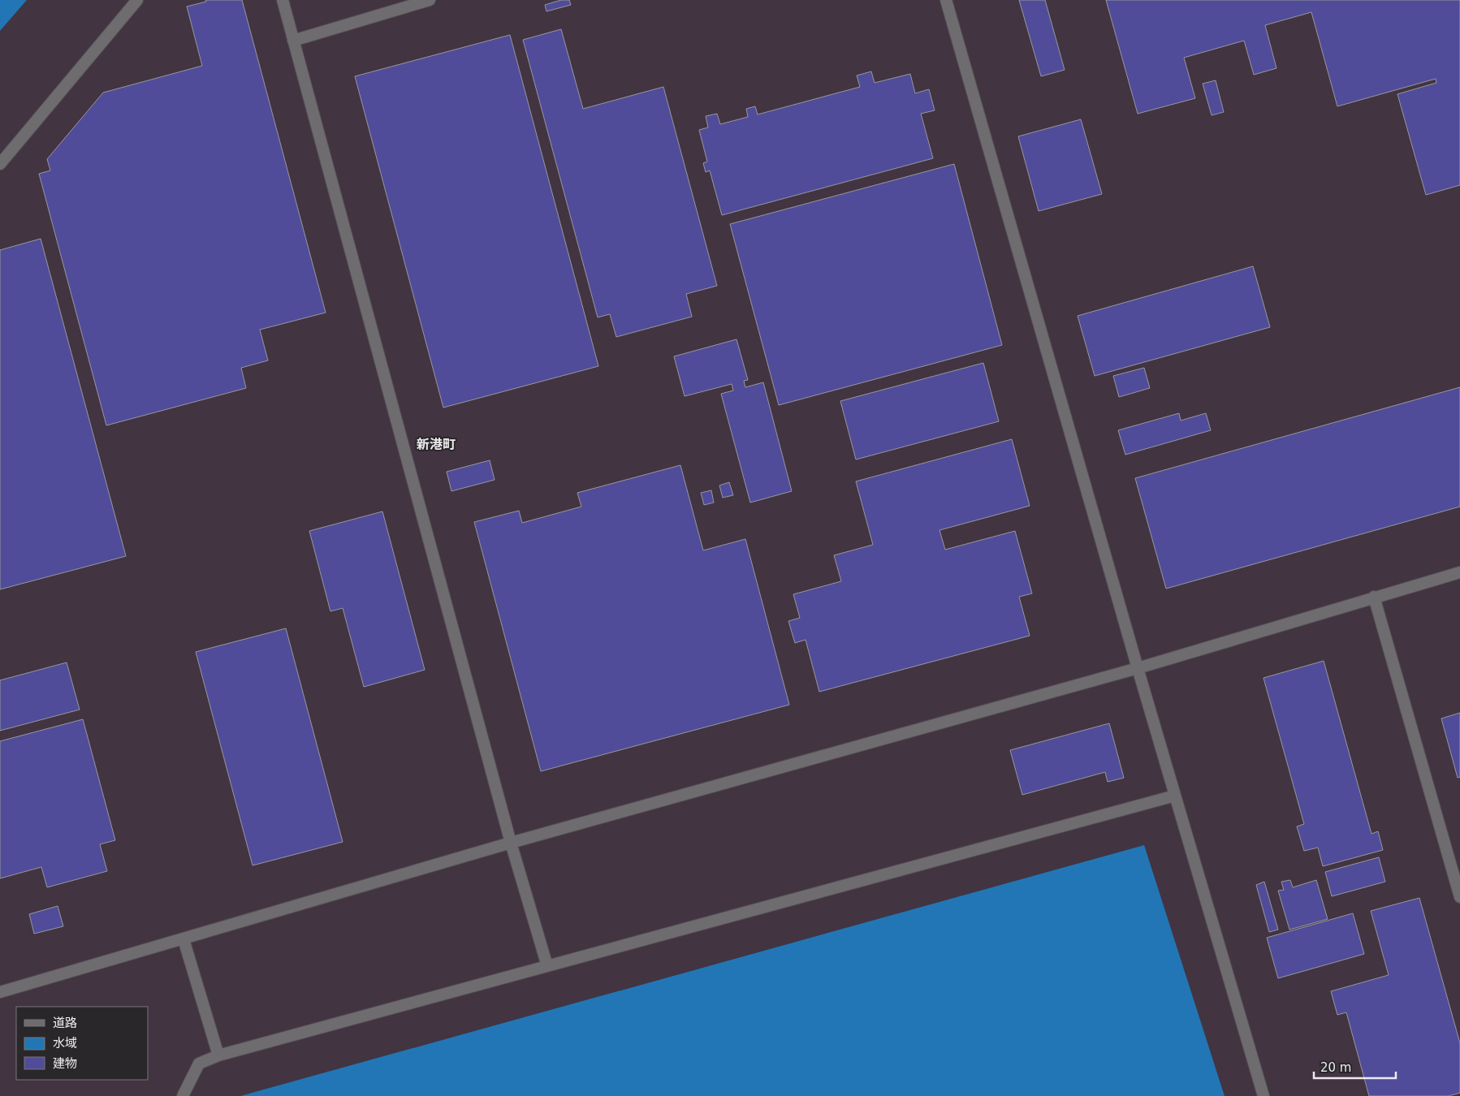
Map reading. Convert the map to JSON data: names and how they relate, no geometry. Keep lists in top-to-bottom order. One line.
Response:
{"districts":["新港町"],"legend":["道路","水域","建物"],"scale_bar":"20 m"}
